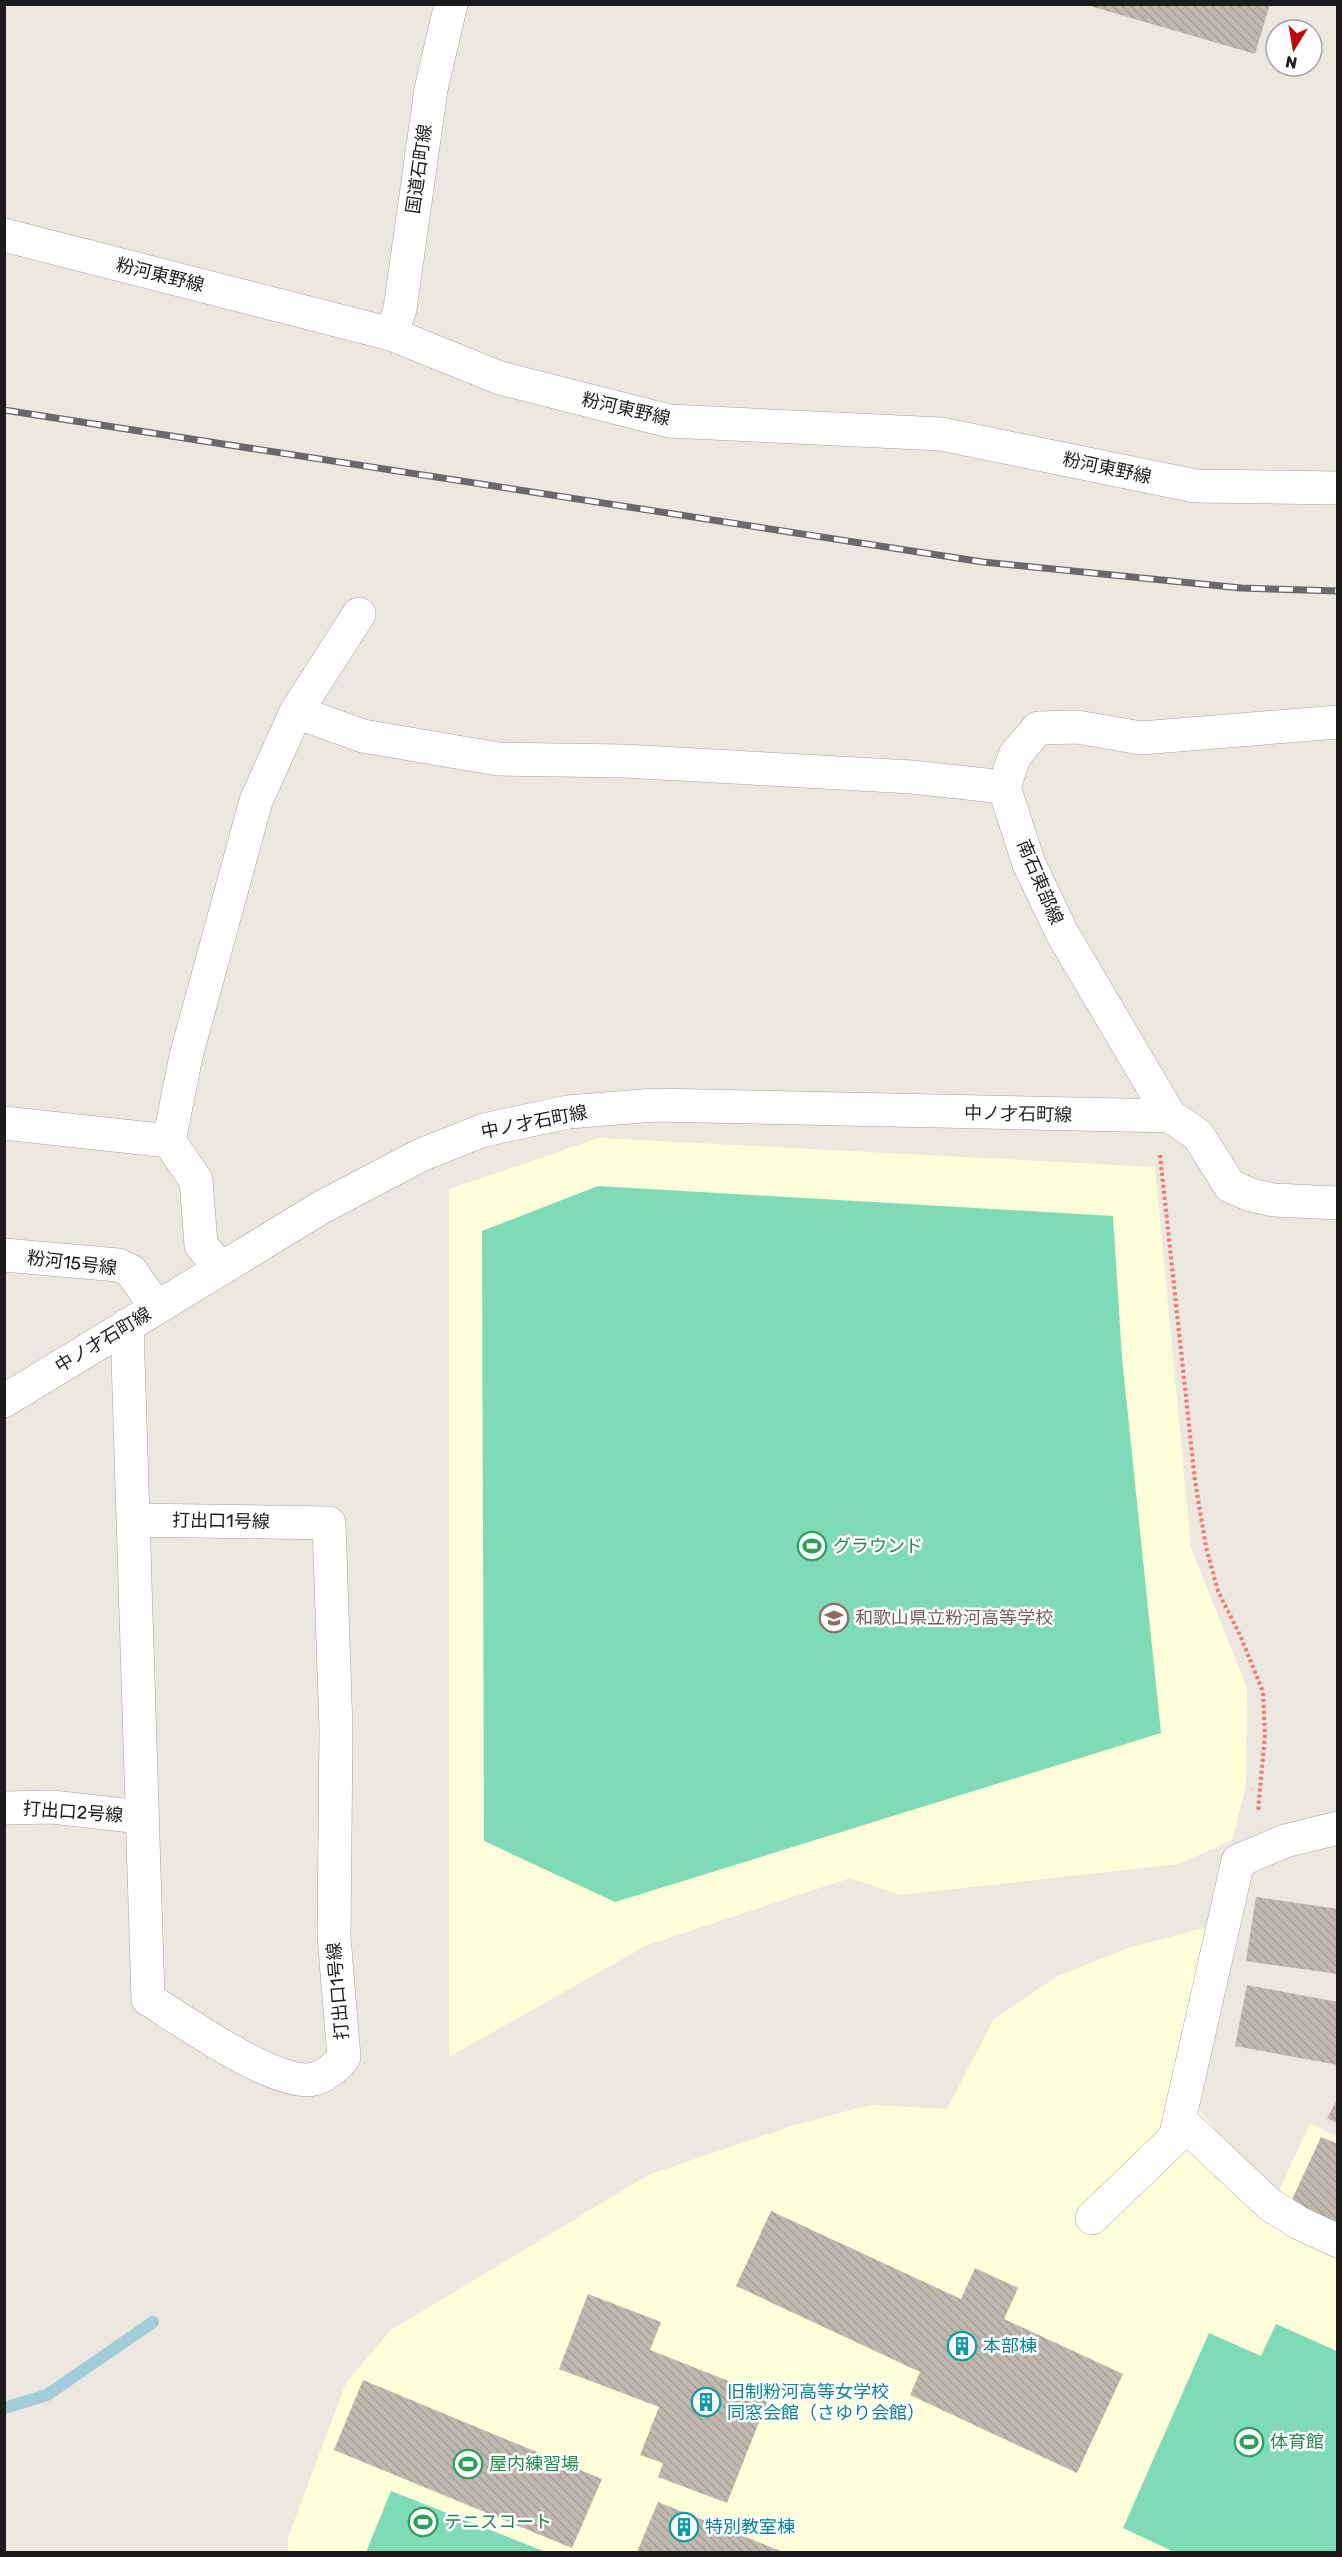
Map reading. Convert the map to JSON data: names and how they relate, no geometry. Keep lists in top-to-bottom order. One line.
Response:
{"streets":{"street":["国道石町線","粉河東野線","南石東部線","中ノ才石町線","粉河15号線","打出口1号線","打出口2号線"]},"crossings":[["国道石町線","粉河東野線"],["南石東部線","中ノ才石町線"],["中ノ才石町線","粉河15号線"],["中ノ才石町線","打出口1号線"],["打出口1号線","打出口2号線"]],"places":{"sports":["グラウンド","体育館","屋内練習場","テニスコート"],"school or university":["和歌山県立粉河高等学校"],"building":["本部棟","旧制粉河高等女学校 同窓会館（さゆり会館）","特別教室棟"]},"north":"bottom"}
